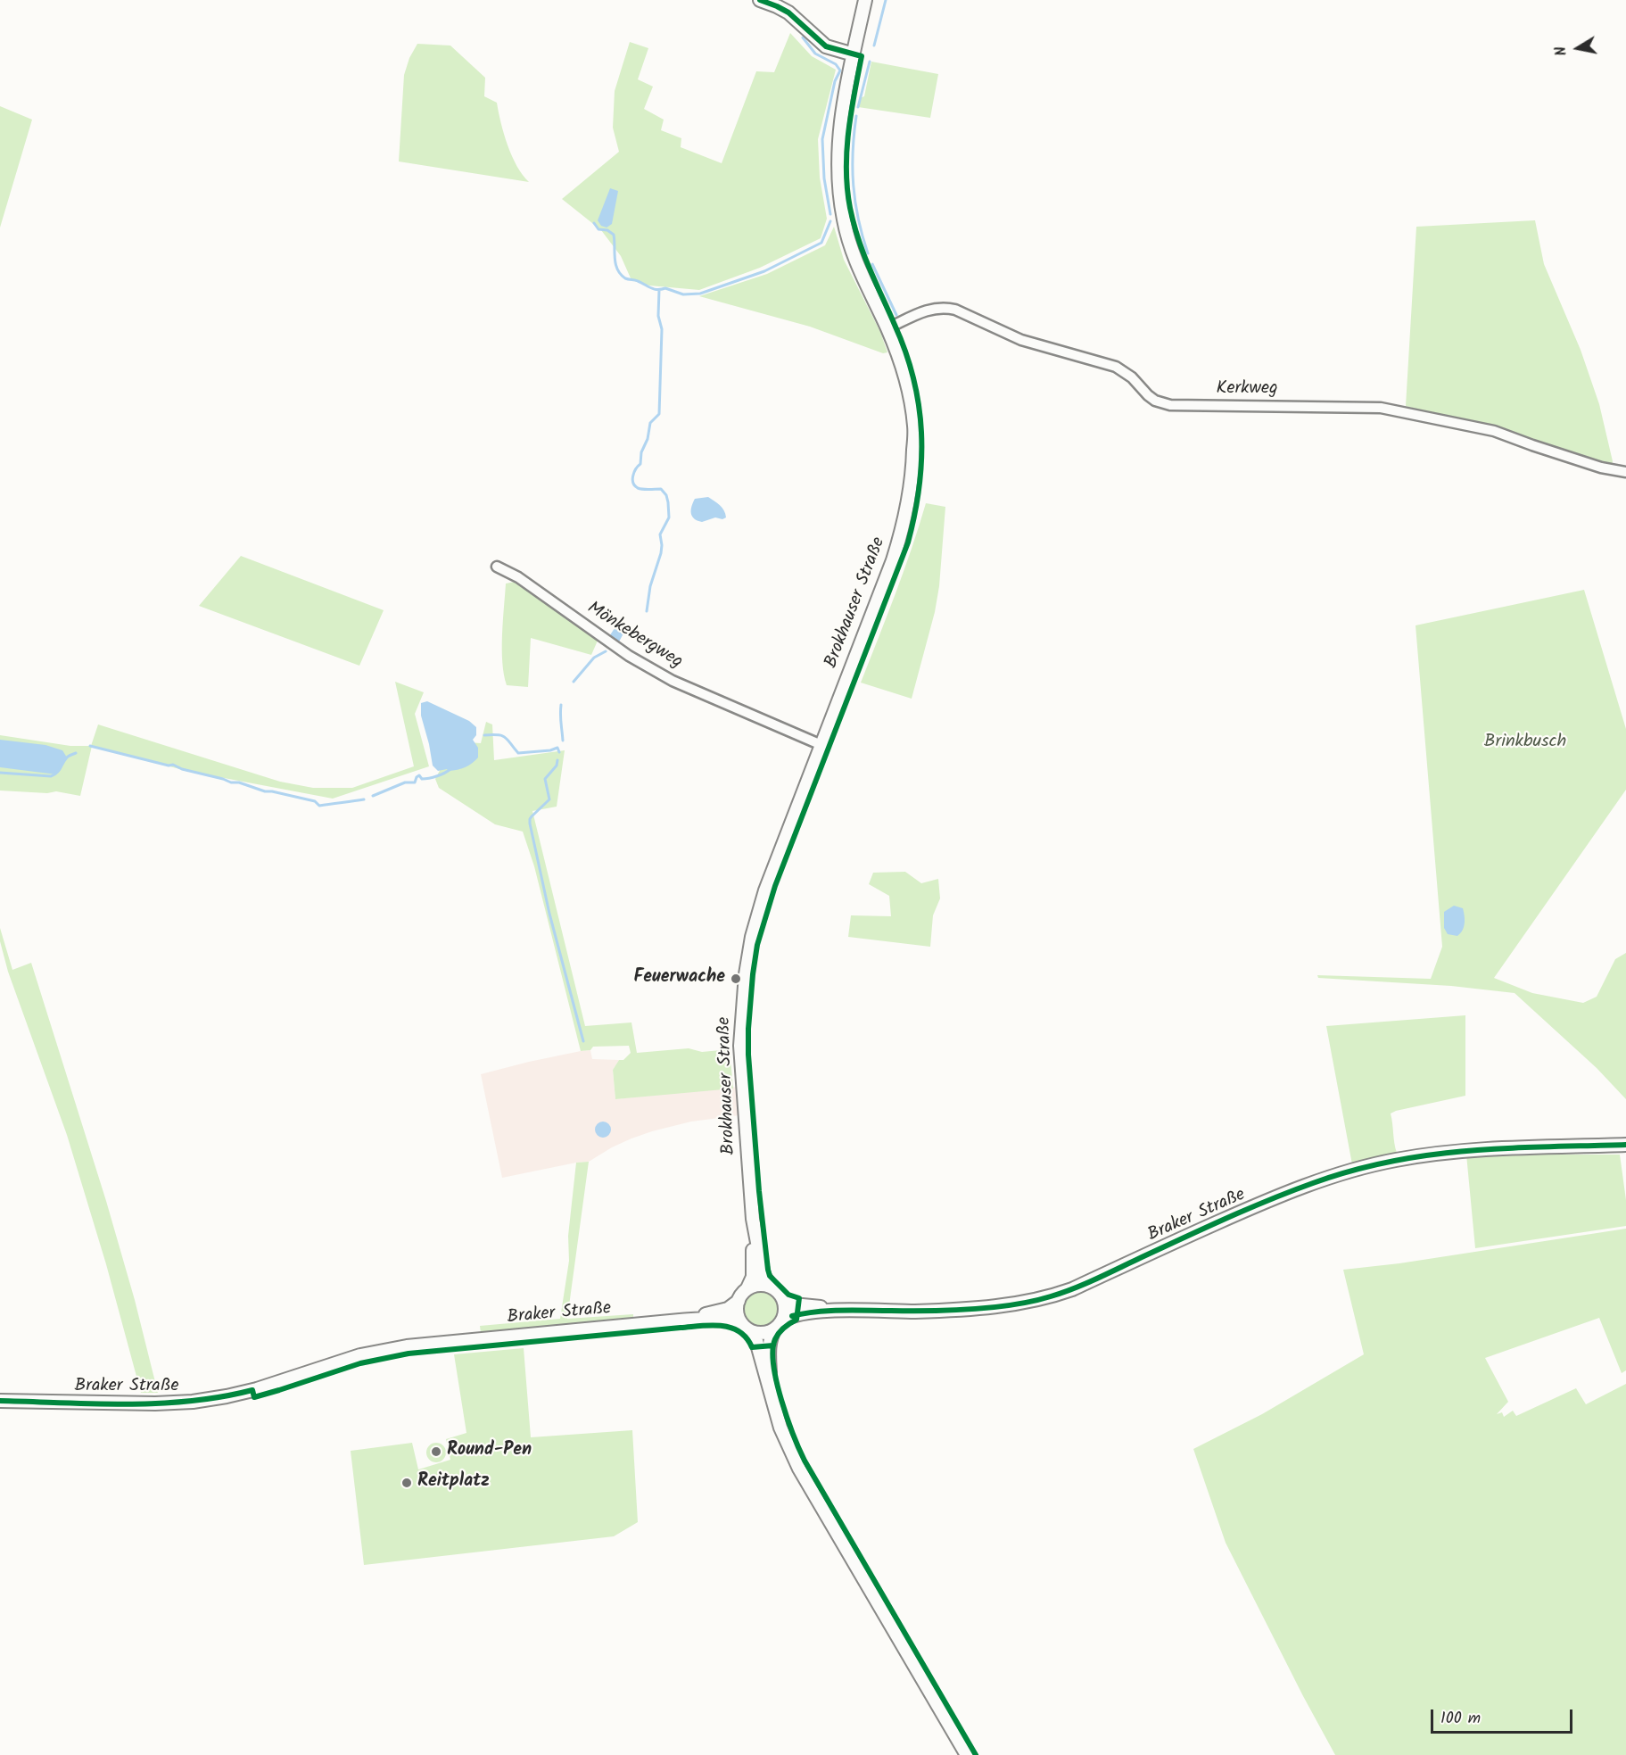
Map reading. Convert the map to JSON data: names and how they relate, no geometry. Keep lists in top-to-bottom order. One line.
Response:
{"streets":{"street":["Kerkweg","Brokhauser Straße","Mönkebergweg","Braker Straße"]},"crossings":[["Kerkweg","Brokhauser Straße"],["Brokhauser Straße","Mönkebergweg"],["Brokhauser Straße","Braker Straße"]],"parks":["Brinkbusch"],"places":["Feuerwache","Round-Pen","Reitplatz"],"scale_bar":"100 m","north":"left"}
